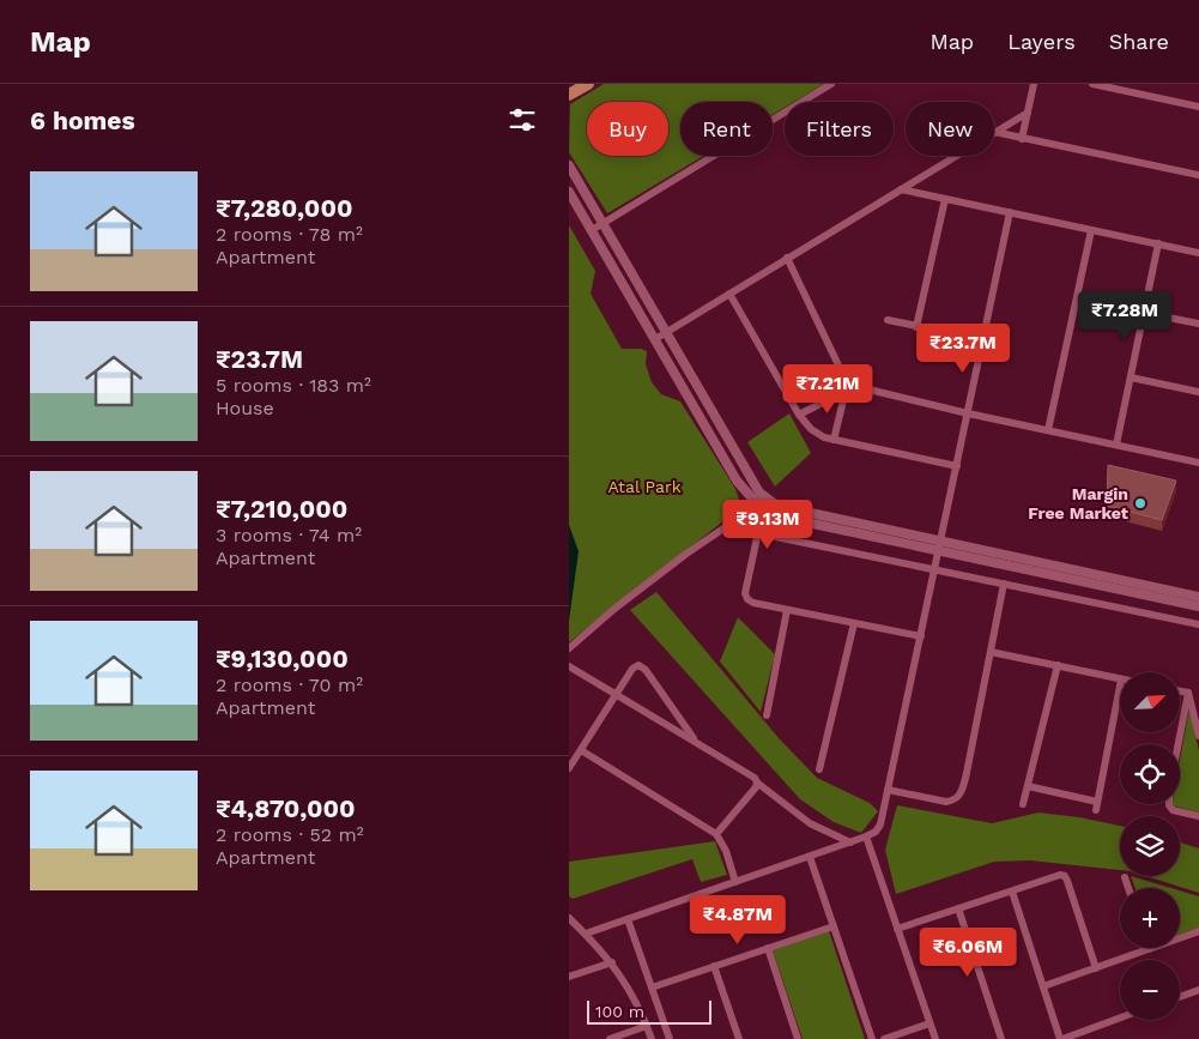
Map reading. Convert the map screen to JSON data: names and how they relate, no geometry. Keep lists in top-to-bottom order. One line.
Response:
{"parks":["Atal Park"],"places":["Margin Free Market"],"scale_bar":"100 m","north":"top right","page":{"header":"Map","nav":["Map","Layers","Share"],"heading":"6 homes","chip":["Buy","Rent","Filters","New"],"list":[{"name":"₹7,280,000","note":"2 rooms · 78 m² · Apartment"},{"name":"₹23.7M","note":"5 rooms · 183 m² · House"},{"name":"₹7,210,000","note":"3 rooms · 74 m² · Apartment"},{"name":"₹9,130,000","note":"2 rooms · 70 m² · Apartment"},{"name":"₹4,870,000","note":"2 rooms · 52 m² · Apartment"}],"price":["₹7.28M","₹23.7M","₹7.21M","₹9.13M","₹4.87M","₹6.06M"],"map_buttons":["+","−"],"scale":"100 m"}}
